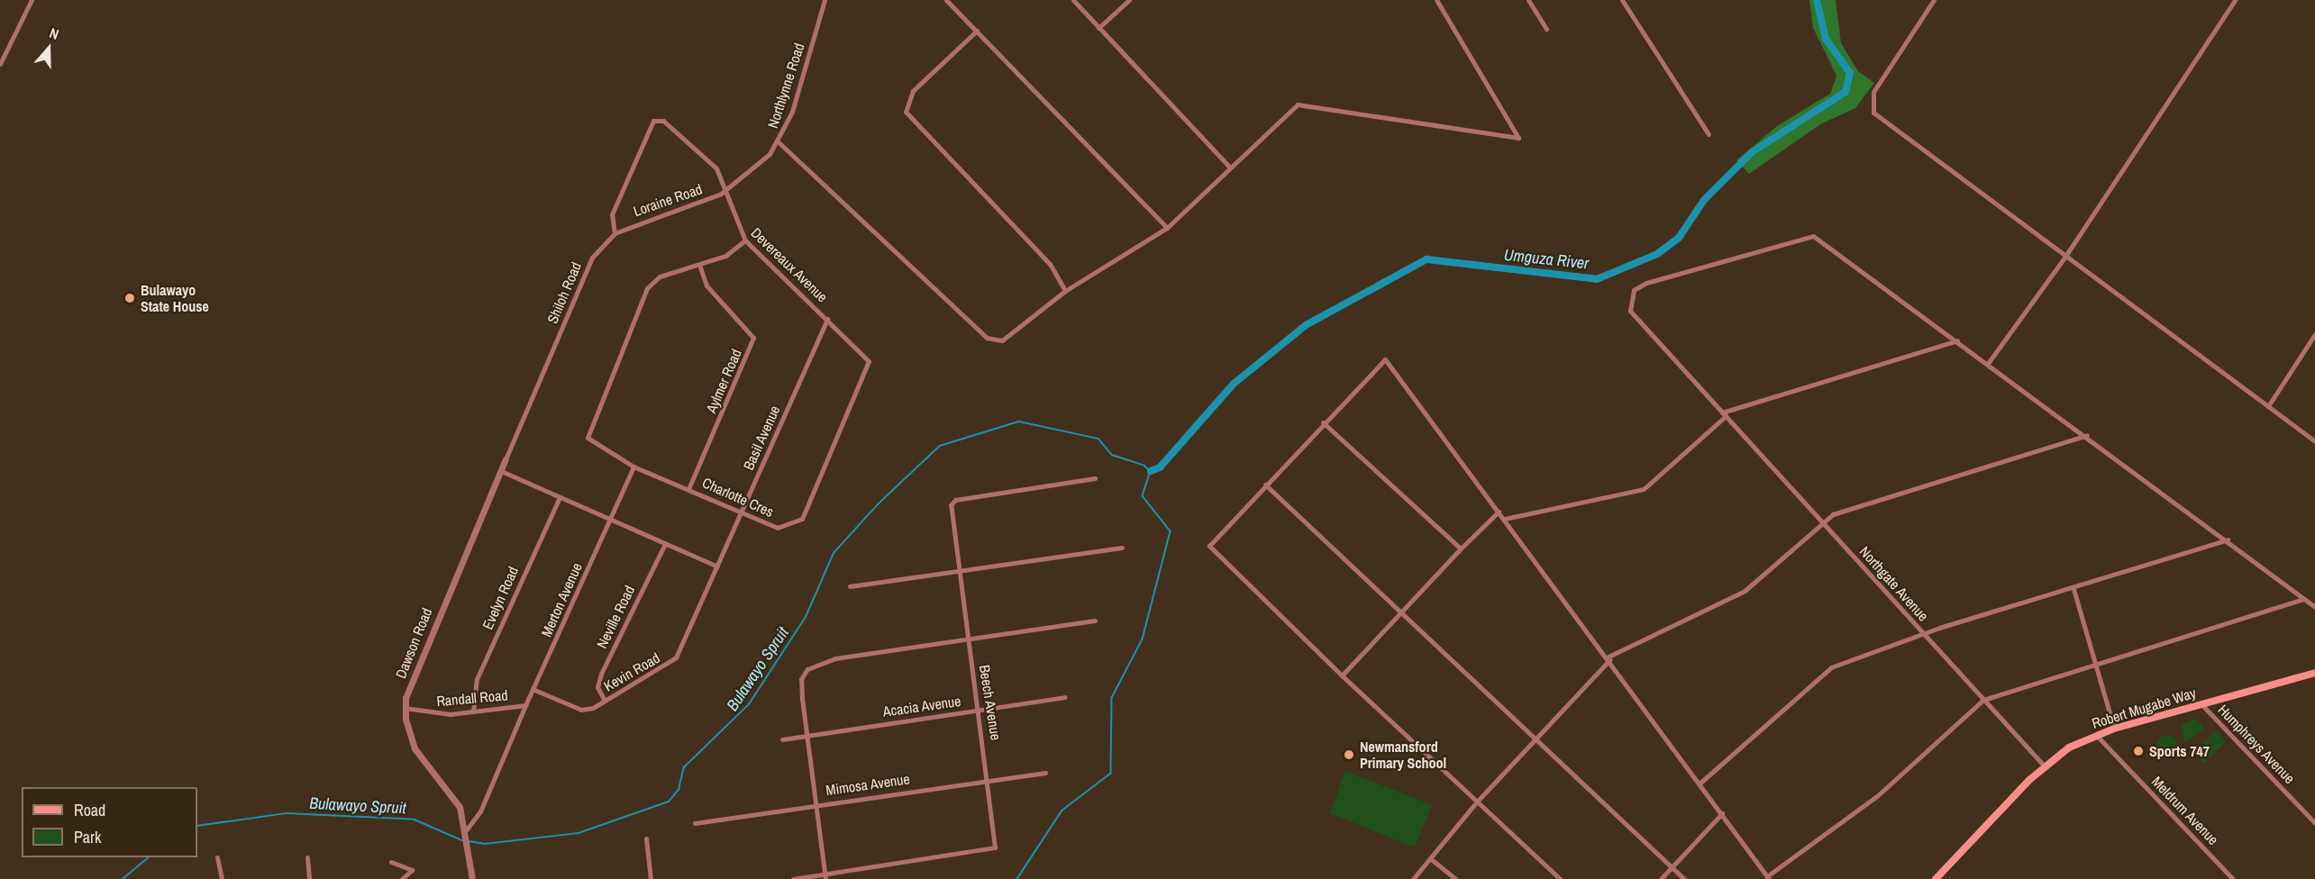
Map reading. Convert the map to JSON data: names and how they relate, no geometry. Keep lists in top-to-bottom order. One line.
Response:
{"streets":{"main road":["Robert Mugabe Way"],"street":["Northlynne Road","Loraine Road","Devereaux Avenue","Shiloh Road","Aylmer Road","Basil Avenue","Charlotte Cres","Northgate Avenue","Evelyn Road","Merton Avenue","Neville Road","Dawson Road","Kevin Road","Randall Road","Beech Avenue","Acacia Avenue","Humphreys Avenue","Mimosa Avenue","Meldrum Avenue"]},"crossings":[["Northlynne Road","Loraine Road"],["Northlynne Road","Devereaux Avenue"],["Loraine Road","Devereaux Avenue"],["Loraine Road","Shiloh Road"],["Devereaux Avenue","Shiloh Road"],["Devereaux Avenue","Basil Avenue"],["Devereaux Avenue","Charlotte Cres"],["Shiloh Road","Dawson Road"],["Aylmer Road","Charlotte Cres"],["Basil Avenue","Charlotte Cres"],["Basil Avenue","Kevin Road"],["Northgate Avenue","Robert Mugabe Way"],["Evelyn Road","Randall Road"],["Merton Avenue","Kevin Road"],["Merton Avenue","Randall Road"],["Neville Road","Kevin Road"],["Dawson Road","Randall Road"],["Kevin Road","Randall Road"],["Beech Avenue","Acacia Avenue"],["Beech Avenue","Mimosa Avenue"],["Robert Mugabe Way","Humphreys Avenue"],["Robert Mugabe Way","Meldrum Avenue"]],"water":["Umguza River","Bulawayo Spruit"],"places":["Bulawayo State House","Sports 747","Newmansford Primary School"],"legend":["Road","Park"],"north":"top"}
